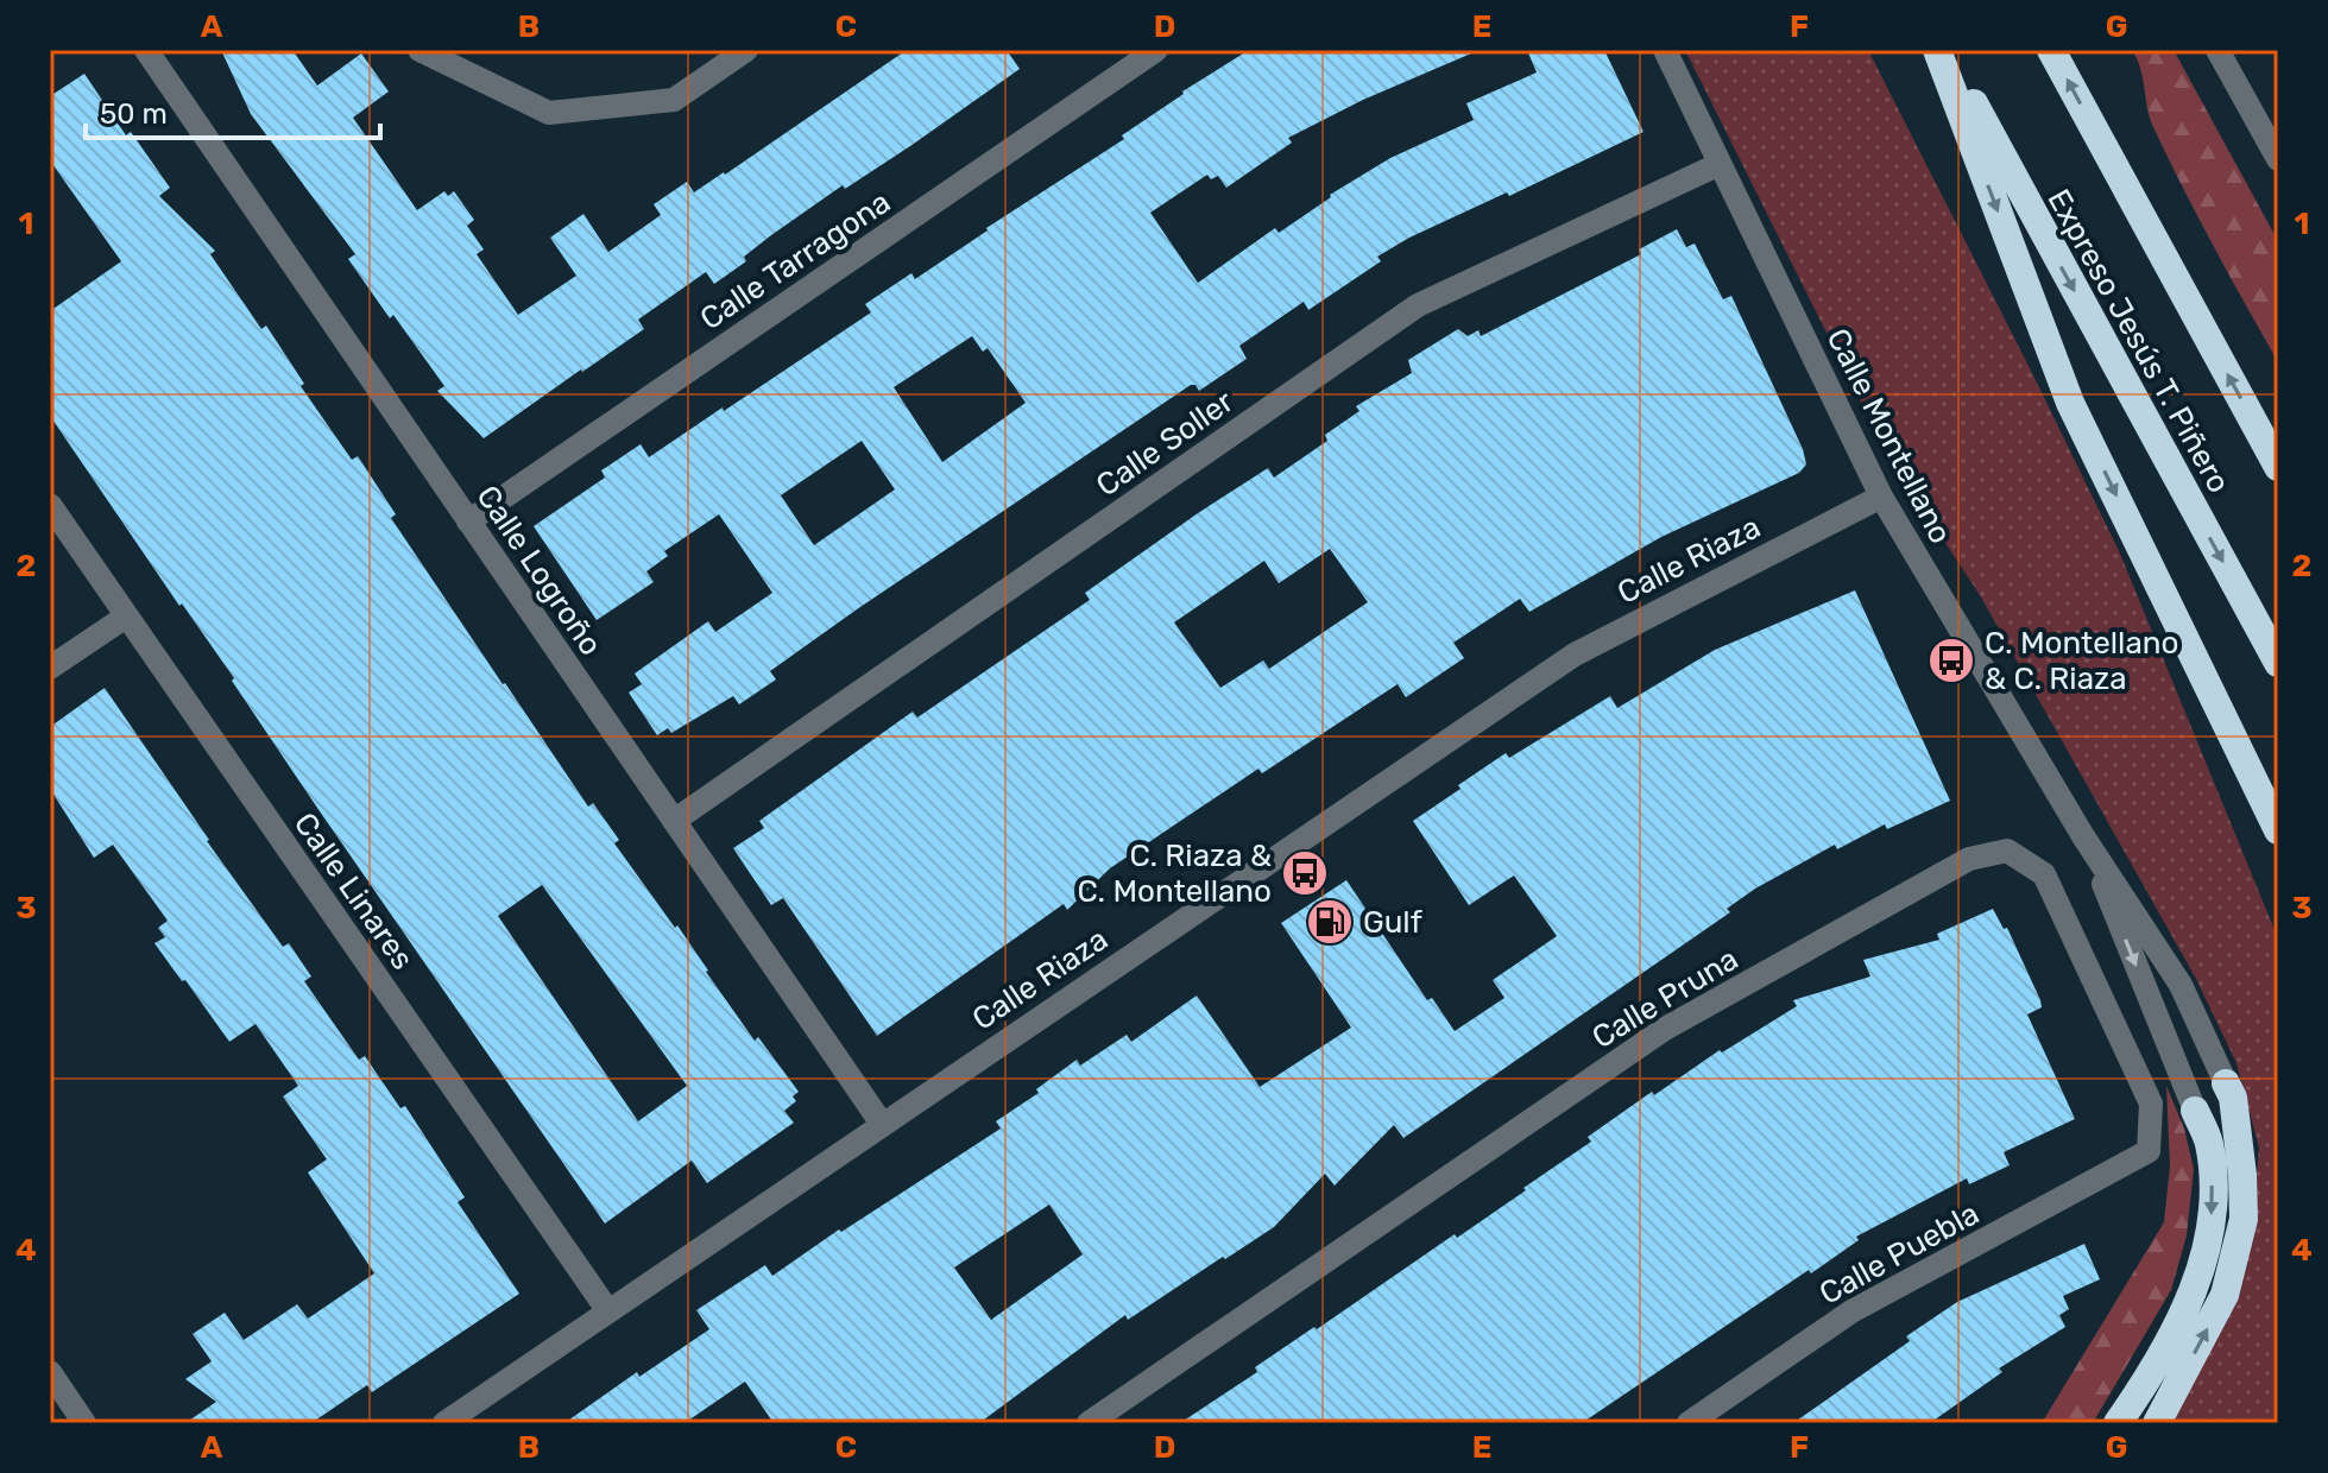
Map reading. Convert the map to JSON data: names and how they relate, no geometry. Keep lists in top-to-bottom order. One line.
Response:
{"streets":{"highway":["Expreso Jesús T. Piñero"],"street":["Calle Tarragona","Calle Montellano","Calle Soller","Calle Riaza","Calle Logroño","Calle Linares","Calle Pruna","Calle Puebla"]},"crossings":[["Calle Tarragona","Calle Logroño"],["Calle Montellano","Calle Soller"],["Calle Montellano","Calle Riaza"],["Calle Soller","Calle Logroño"],["Calle Riaza","Calle Logroño"],["Calle Riaza","Calle Linares"],["Calle Pruna","Calle Puebla"]],"places":{"bus stop":["C. Montellano & C. Riaza","C. Riaza & C. Montellano"],"fuel station":["Gulf"]},"scale_bar":"50 m","grid":{"columns":["A","B","C","D","E","F","G"],"rows":["1","2","3","4"]}}
